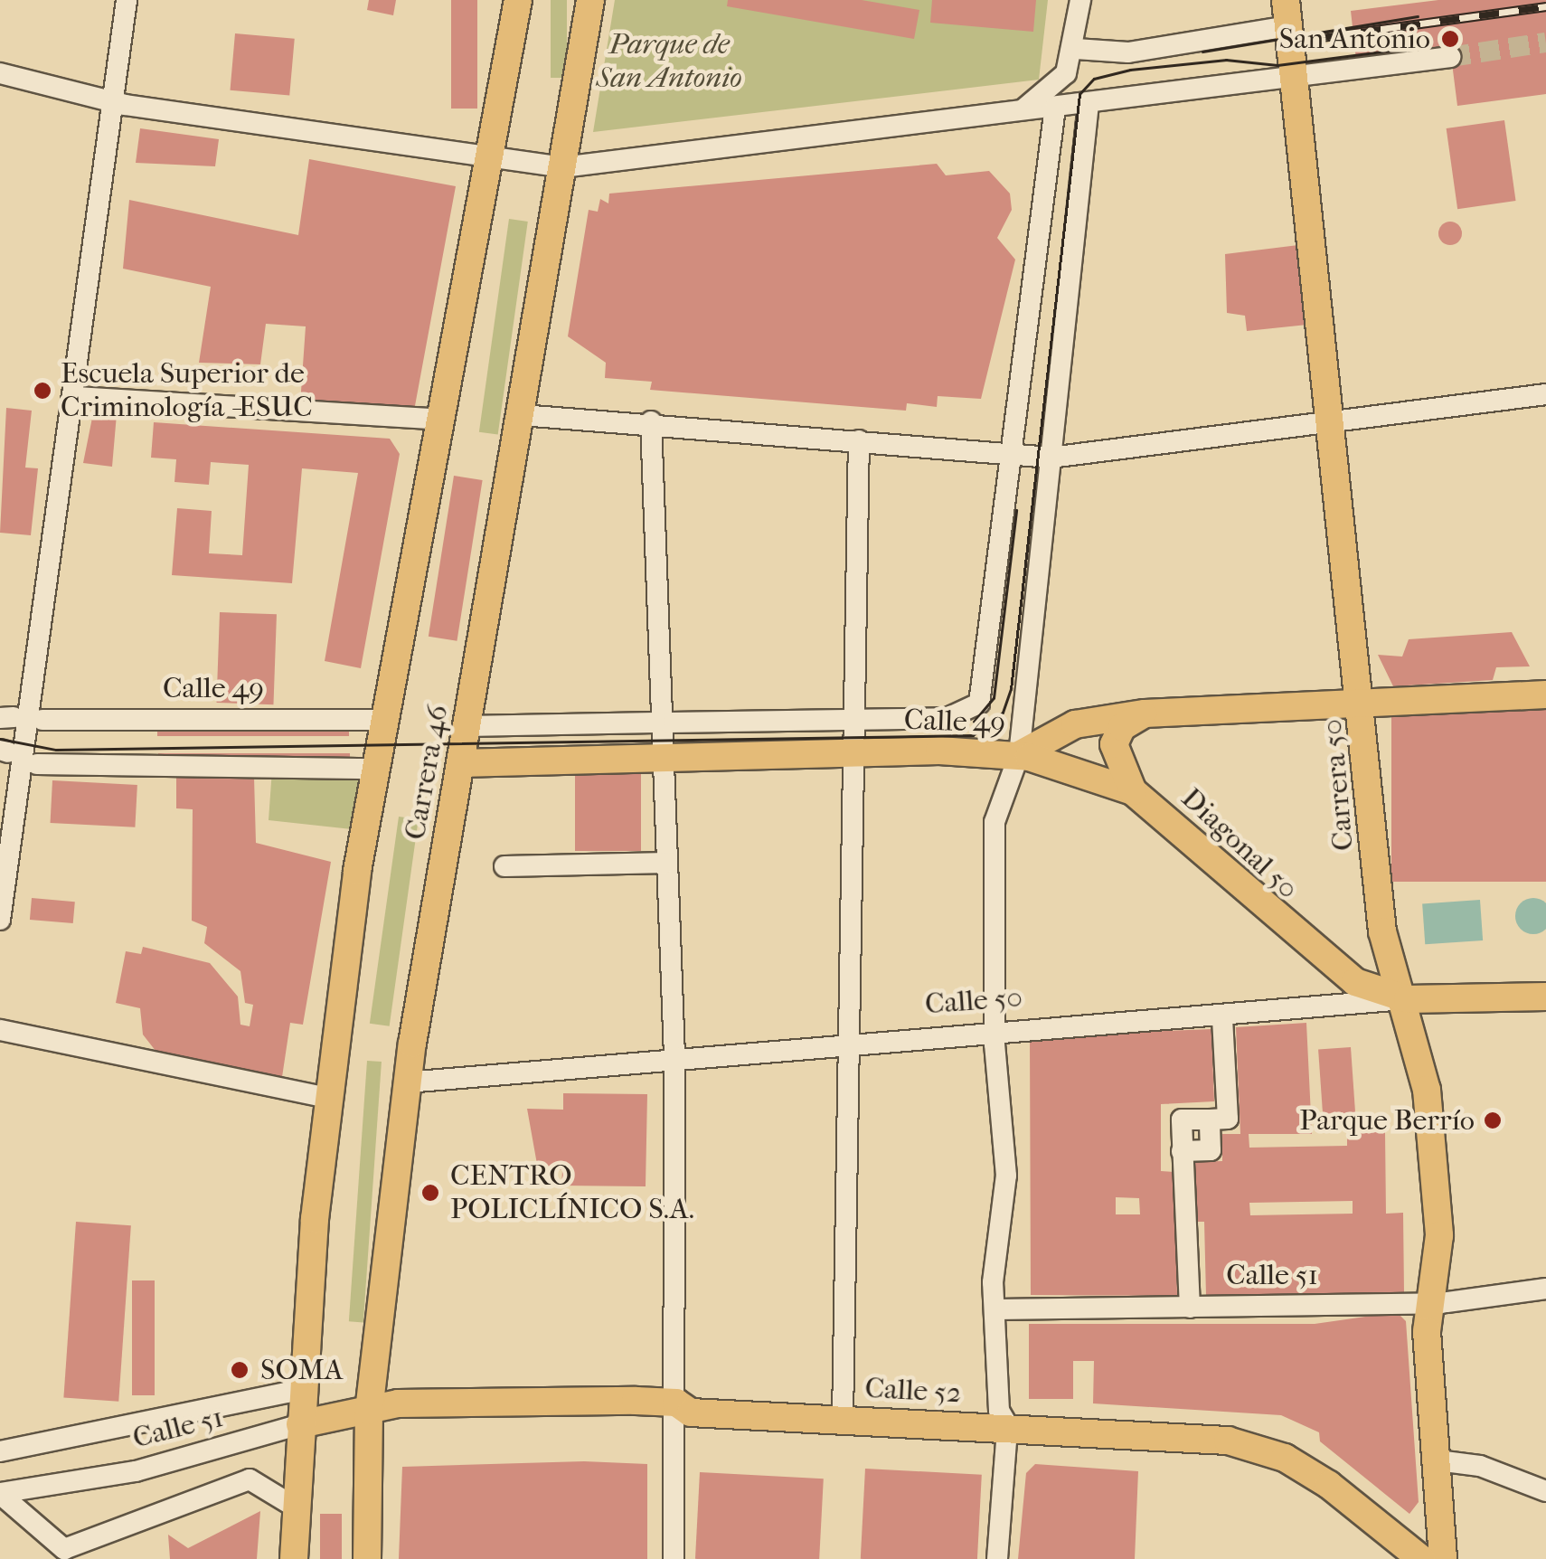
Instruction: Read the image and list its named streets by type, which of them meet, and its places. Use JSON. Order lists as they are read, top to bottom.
{
  "streets": {
    "main road": [
      "Calle 49",
      "Carrera 46",
      "Carrera 50",
      "Diagonal 50",
      "Calle 50",
      "Calle 51",
      "Calle 52"
    ]
  },
  "crossings": [
    ["Calle 49", "Carrera 46"],
    ["Calle 49", "Carrera 50"],
    ["Calle 49", "Diagonal 50"],
    ["Carrera 46", "Calle 50"],
    ["Carrera 46", "Calle 51"],
    ["Carrera 46", "Calle 52"],
    ["Carrera 50", "Diagonal 50"],
    ["Carrera 50", "Calle 50"],
    ["Carrera 50", "Calle 51"],
    ["Diagonal 50", "Calle 50"],
    ["Calle 51", "Calle 52"]
  ],
  "parks": ["Parque de San Antonio"],
  "places": [
    "San Antonio",
    "Escuela Superior de Criminología -ESUC",
    "Parque Berrío",
    "CENTRO POLICLÍNICO S.A.",
    "SOMA"
  ]
}
